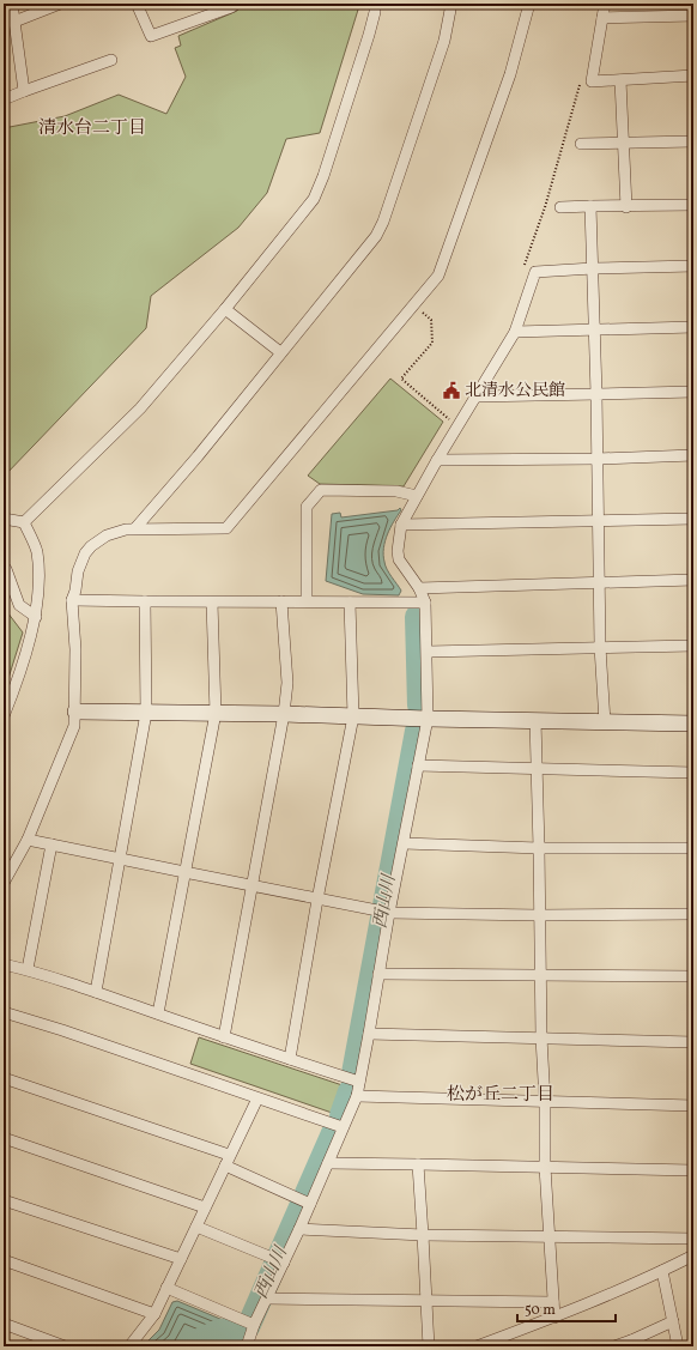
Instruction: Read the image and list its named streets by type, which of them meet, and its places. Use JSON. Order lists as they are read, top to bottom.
{
  "districts": ["清水台二丁目", "松が丘二丁目"],
  "water": ["西山川"],
  "places": {
    "public building": ["北清水公民館"]
  },
  "scale_bar": "50 m"
}
